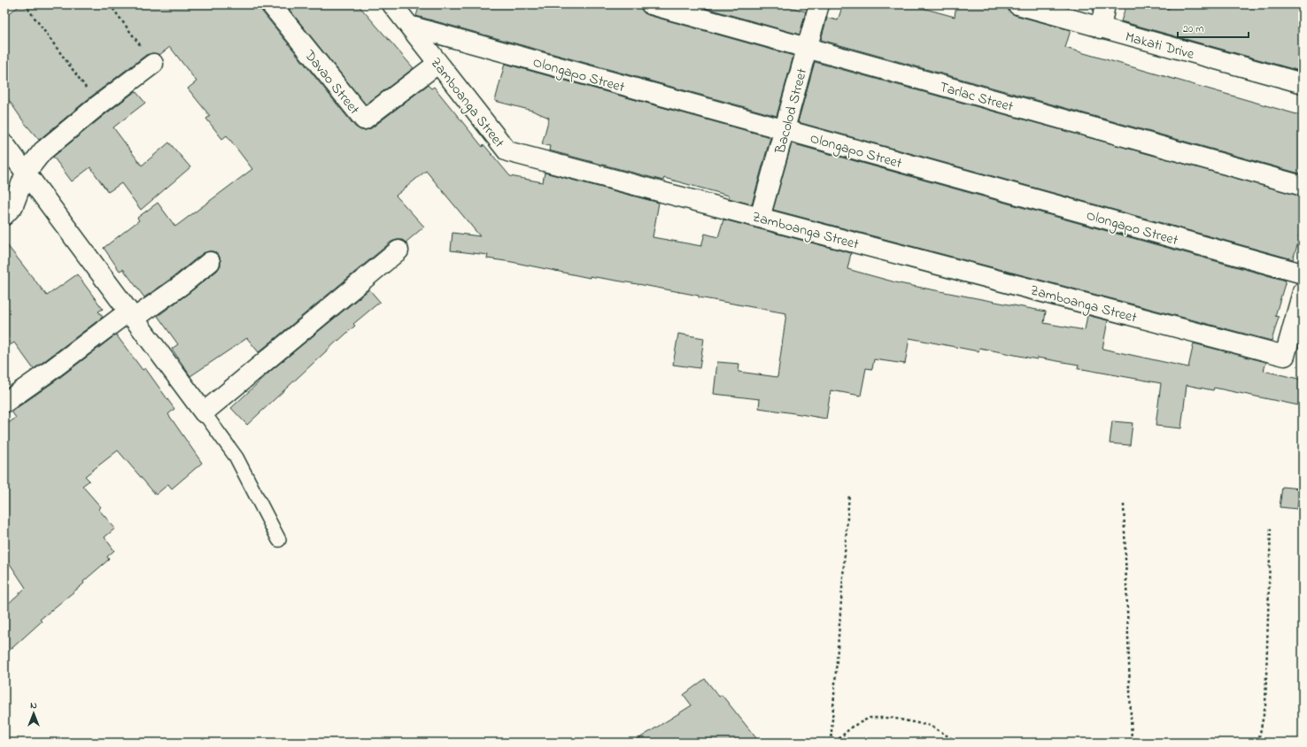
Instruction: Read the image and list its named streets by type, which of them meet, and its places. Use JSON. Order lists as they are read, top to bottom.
{
  "streets": {
    "street": [
      "Makati Drive",
      "Olongapo Street",
      "Davao Street",
      "Tarlac Street",
      "Zamboanga Street",
      "Bacolod Street"
    ]
  },
  "crossings": [
    ["Olongapo Street", "Zamboanga Street"],
    ["Olongapo Street", "Bacolod Street"],
    ["Davao Street", "Zamboanga Street"],
    ["Tarlac Street", "Bacolod Street"],
    ["Zamboanga Street", "Bacolod Street"]
  ],
  "scale_bar": "20 m",
  "north": "top"
}
